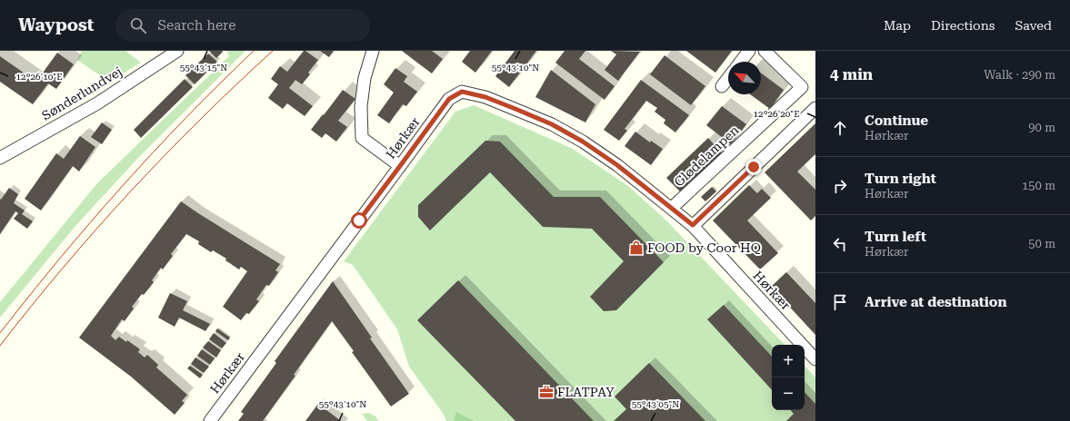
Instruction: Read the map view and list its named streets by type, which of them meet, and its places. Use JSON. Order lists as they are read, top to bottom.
{
  "streets": {
    "street": ["Sønderlundvej", "Hørkær", "Glødelampen"]
  },
  "crossings": [
    ["Hørkær", "Glødelampen"]
  ],
  "places": {
    "shop": ["FOOD by Coor HQ"],
    "office": ["FLATPAY"]
  },
  "north": "top left",
  "page": {
    "header": "Waypost",
    "search": "Search here",
    "nav": ["Map", "Directions", "Saved"],
    "heading": ["4 min", "Walk · 290 m"],
    "list": [
      ["Continue", "Hørkær", "90 m"],
      ["Turn right", "Hørkær", "150 m"],
      ["Turn left", "Hørkær", "50 m"],
      "Arrive at destination"
    ],
    "map_buttons": ["+", "−"]
  },
  "coordinates": [
    "55°43'15\"N",
    "55°43'10\"N",
    "12°26'10\"E",
    "12°26'20\"E",
    "55°43'05\"N"
  ]
}
